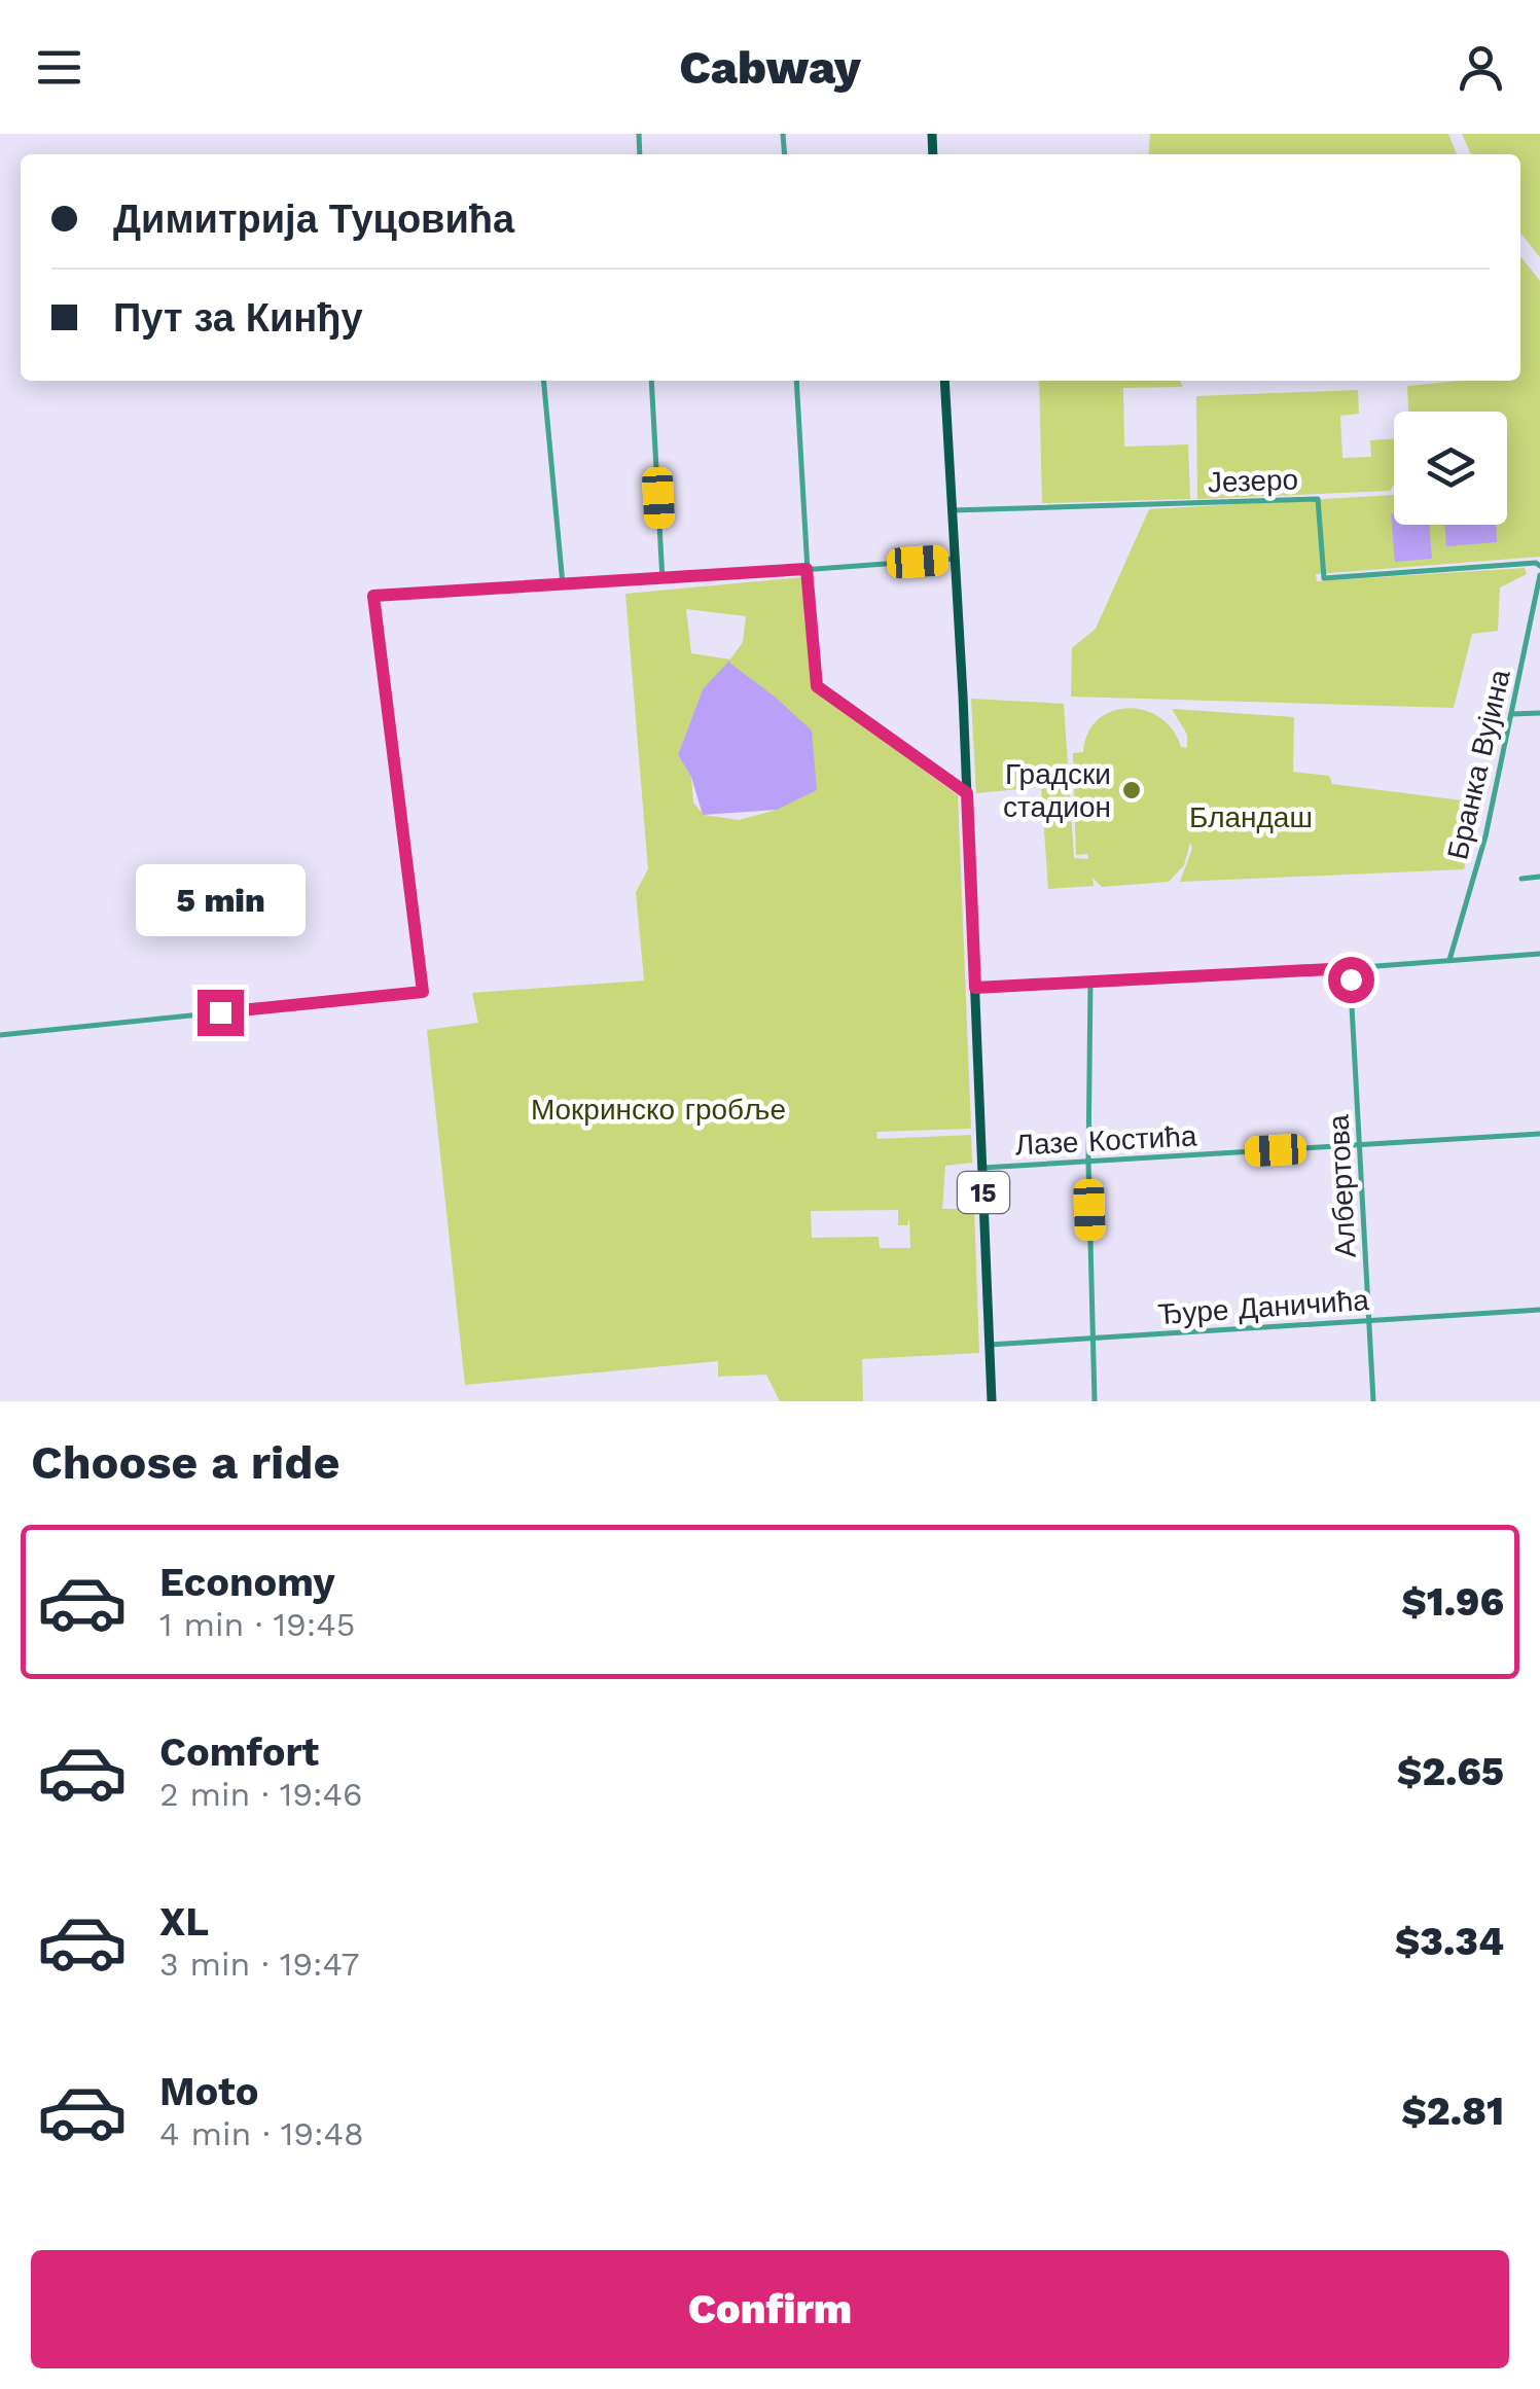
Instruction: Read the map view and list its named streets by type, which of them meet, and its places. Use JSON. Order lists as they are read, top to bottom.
{
  "streets": {
    "main road": ["15"],
    "street": [
      "Језеро",
      "Бранка Вујина",
      "Лазе Костића",
      "Албертова",
      "Ђуре Даничића"
    ]
  },
  "crossings": [
    ["Језеро", "15"],
    ["Лазе Костића", "Албертова"],
    ["Лазе Костића", "15"],
    ["Албертова", "Ђуре Даничића"],
    ["15", "Ђуре Даничића"]
  ],
  "parks": ["Бландаш", "Мокринско гробље"],
  "places": ["Градски стадион"],
  "page": {
    "header": "Cabway",
    "banner": ["Димитрија Туцовића", "Пут за Кинђу"],
    "bubble": "5 min",
    "heading": "Choose a ride",
    "list": [
      {
        "name": "Economy",
        "note": "1 min · 19:45",
        "value": "$1.96"
      },
      {
        "name": "Comfort",
        "note": "2 min · 19:46",
        "value": "$2.65"
      },
      {
        "name": "XL",
        "note": "3 min · 19:47",
        "value": "$3.34"
      },
      {
        "name": "Moto",
        "note": "4 min · 19:48",
        "value": "$2.81"
      }
    ],
    "buttons": "Confirm"
  }
}
